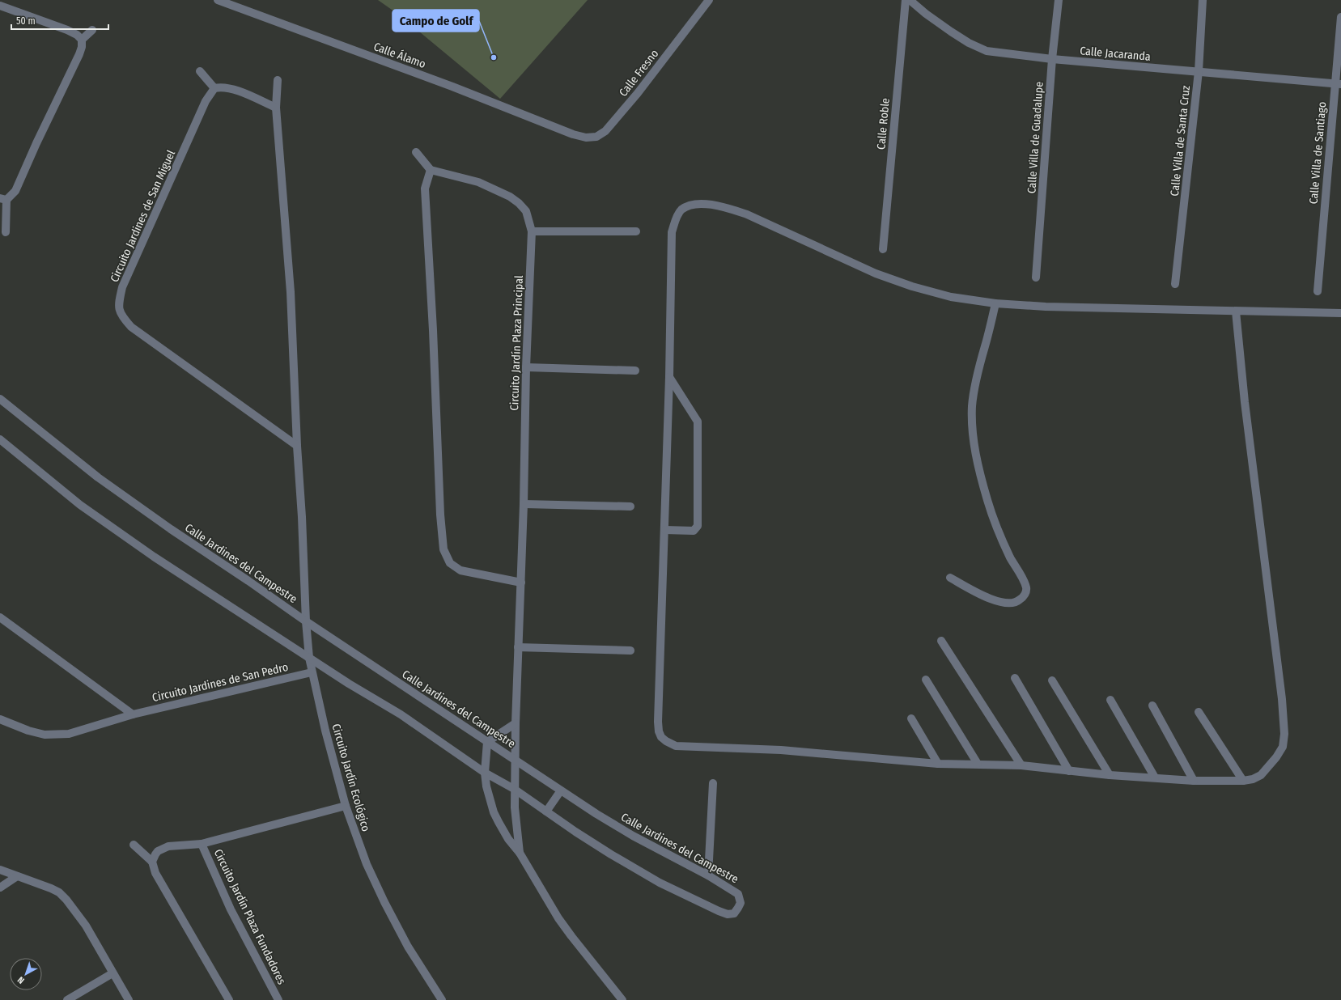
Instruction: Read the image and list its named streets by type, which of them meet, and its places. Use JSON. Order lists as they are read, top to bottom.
{
  "streets": {
    "street": [
      "Calle Jacaranda",
      "Calle Álamo",
      "Calle Fresno",
      "Calle Roble",
      "Calle Villa de Guadalupe",
      "Calle Villa de Santa Cruz",
      "Calle Villa de Santiago",
      "Circuito Jardines de San Miguel",
      "Circuito Jardín Plaza Principal",
      "Calle Jardines del Campestre",
      "Circuito Jardines de San Pedro",
      "Circuito Jardín Ecológico",
      "Circuito Jardín Plaza Fundadores"
    ]
  },
  "crossings": [
    ["Calle Jacaranda", "Calle Villa de Guadalupe"],
    ["Calle Jacaranda", "Calle Villa de Santa Cruz"],
    ["Calle Jacaranda", "Calle Villa de Santiago"],
    ["Calle Álamo", "Calle Fresno"],
    ["Circuito Jardín Plaza Principal", "Calle Jardines del Campestre"],
    ["Calle Jardines del Campestre", "Circuito Jardín Ecológico"],
    ["Circuito Jardines de San Pedro", "Circuito Jardín Ecológico"],
    ["Circuito Jardín Ecológico", "Circuito Jardín Plaza Fundadores"]
  ],
  "places": ["Campo de Golf"],
  "scale_bar": "50 m",
  "north": "bottom left"
}
